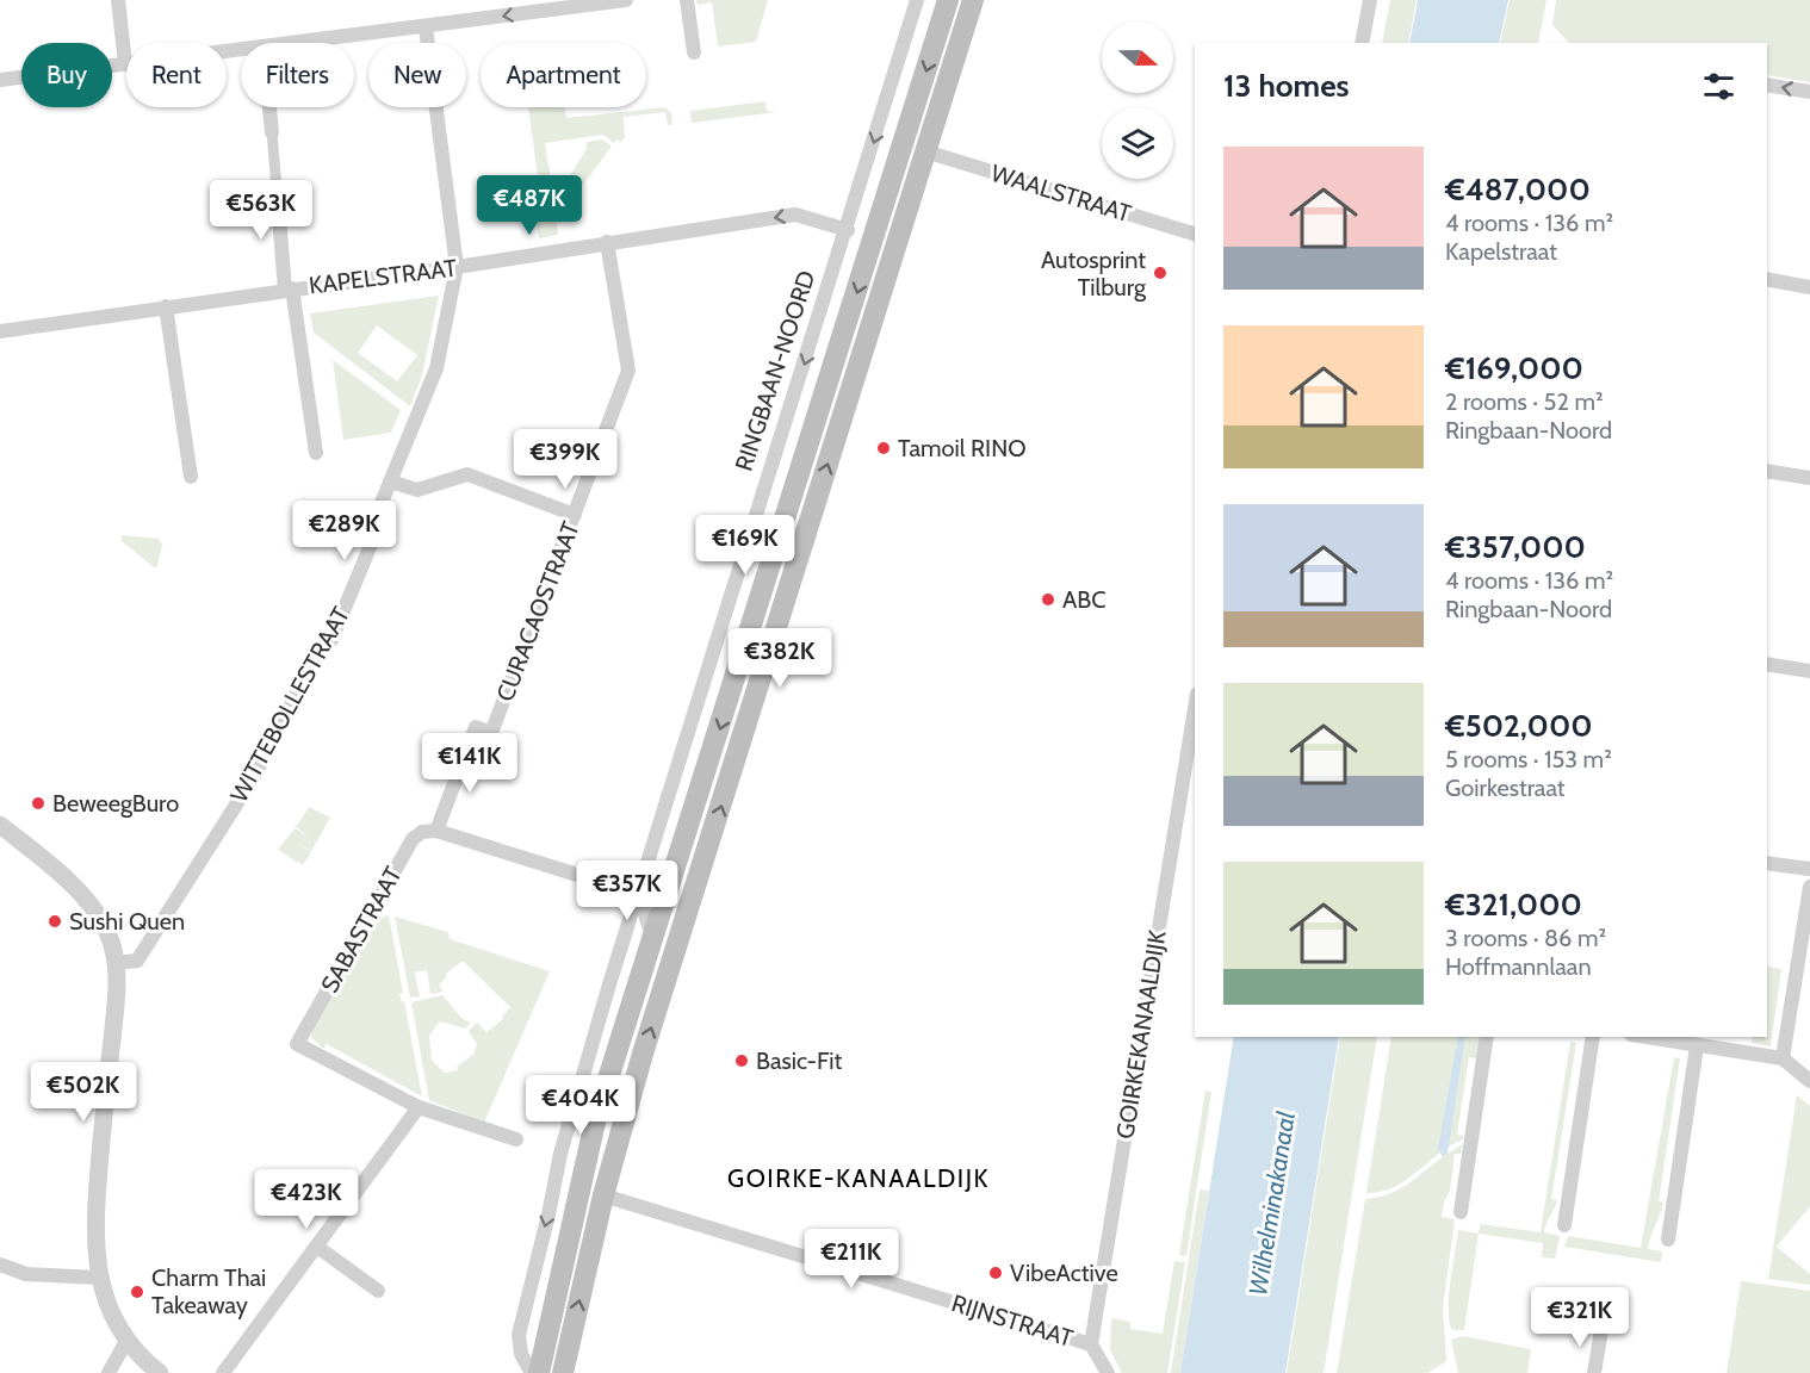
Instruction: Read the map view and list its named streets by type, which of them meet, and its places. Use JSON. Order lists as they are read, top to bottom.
{
  "streets": {
    "street": [
      "WAALSTRAAT",
      "KAPELSTRAAT",
      "RINGBAAN-NOORD",
      "CURACAOSTRAAT",
      "WITTEBOLLESTRAAT",
      "SABASTRAAT",
      "GOIRKEKANAALDIJK",
      "RIJNSTRAAT"
    ]
  },
  "crossings": [
    ["KAPELSTRAAT", "RINGBAAN-NOORD"],
    ["KAPELSTRAAT", "CURACAOSTRAAT"],
    ["KAPELSTRAAT", "WITTEBOLLESTRAAT"],
    ["CURACAOSTRAAT", "SABASTRAAT"],
    ["GOIRKEKANAALDIJK", "RIJNSTRAAT"]
  ],
  "one_way": ["RINGBAAN-NOORD"],
  "districts": ["GOIRKE-KANAALDIJK"],
  "water": ["Wilhelminakanaal"],
  "places": [
    "Autosprint Tilburg",
    "Tamoil RINO",
    "ABC",
    "BeweegBuro",
    "Sushi Quen",
    "Basic-Fit",
    "VibeActive",
    "Charm Thai Takeaway"
  ],
  "north": "right",
  "page": {
    "chip": [
      "Buy",
      "Rent",
      "Filters",
      "New",
      "Apartment"
    ],
    "heading": "13 homes",
    "list": [
      {
        "name": "€487,000",
        "note": "4 rooms · 136 m² · Kapelstraat"
      },
      {
        "name": "€169,000",
        "note": "2 rooms · 52 m² · Ringbaan-Noord"
      },
      {
        "name": "€357,000",
        "note": "4 rooms · 136 m² · Ringbaan-Noord"
      },
      {
        "name": "€502,000",
        "note": "5 rooms · 153 m² · Goirkestraat"
      },
      {
        "name": "€321,000",
        "note": "3 rooms · 86 m² · Hoffmannlaan"
      }
    ],
    "price": [
      "€487K",
      "€563K",
      "€399K",
      "€289K",
      "€169K",
      "€382K",
      "€141K",
      "€357K",
      "€502K",
      "€404K",
      "€423K",
      "€211K",
      "€321K"
    ]
  }
}
